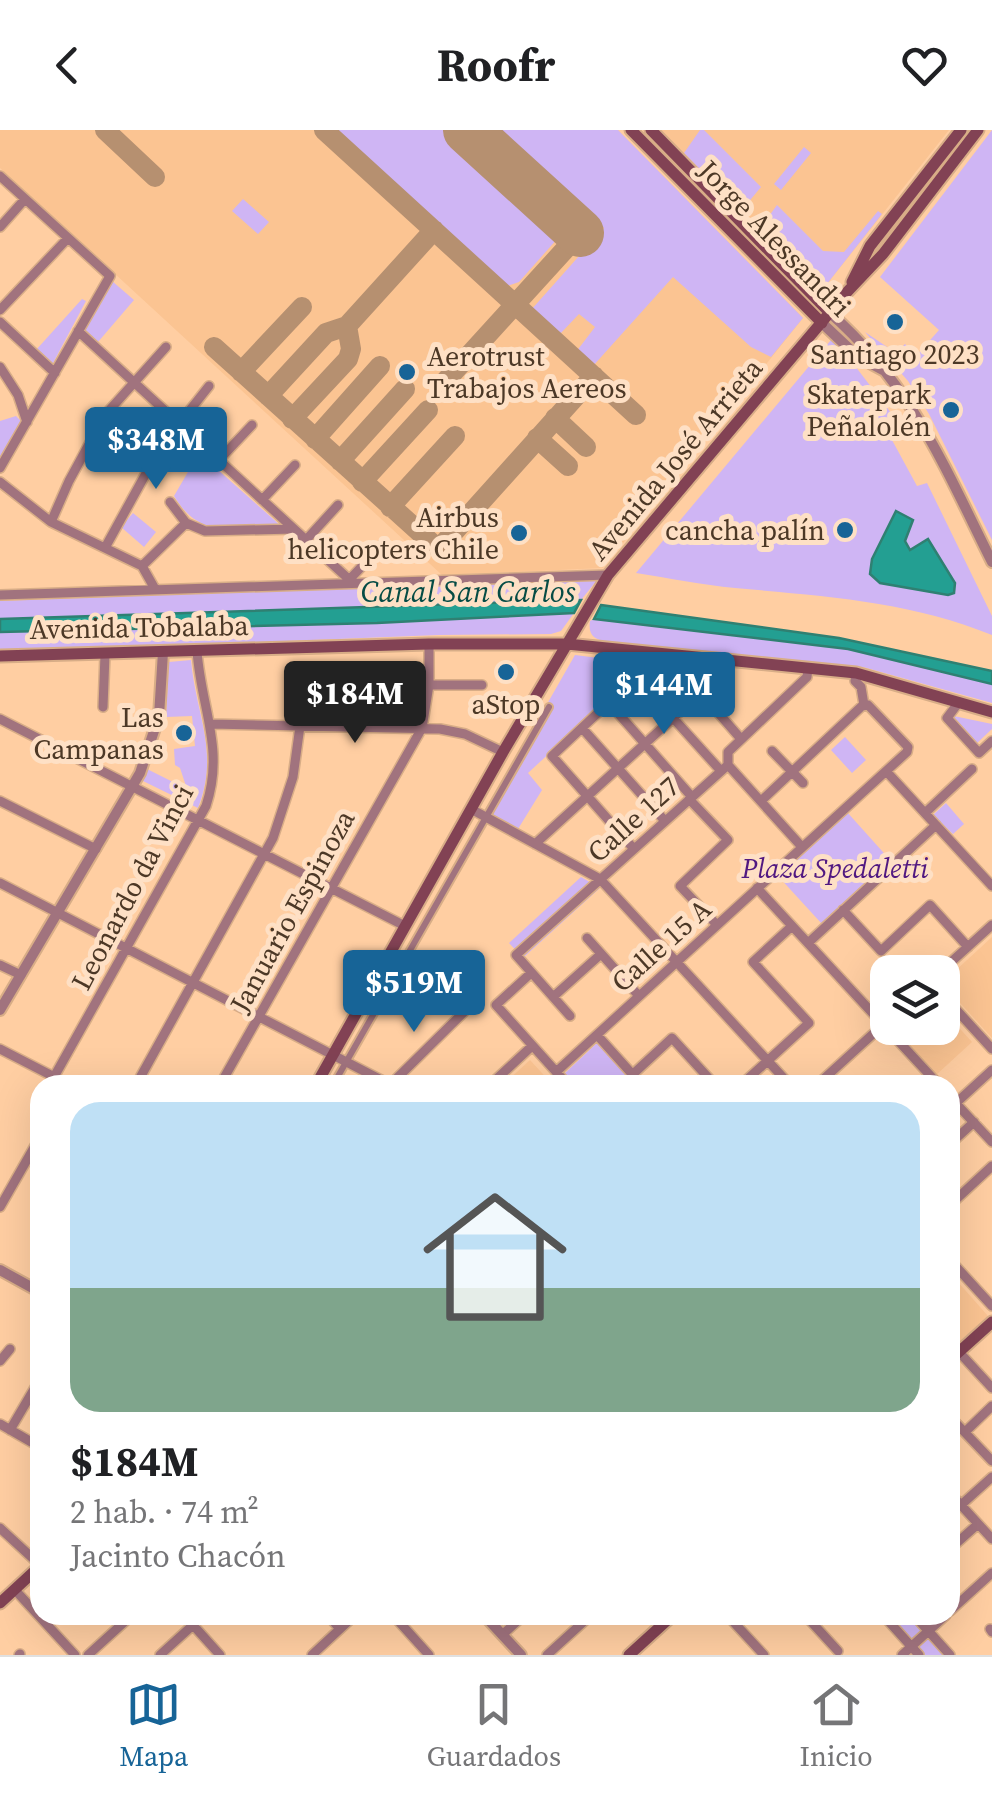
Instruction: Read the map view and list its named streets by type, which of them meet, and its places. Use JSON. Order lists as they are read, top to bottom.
{
  "streets": {
    "main road": ["Jorge Alessandri", "Avenida José Arrieta", "Avenida Tobalaba"],
    "street": [
      "Calle 127",
      "Leonardo da Vinci",
      "Januario Espinoza",
      "Calle 15 A"
    ]
  },
  "crossings": [
    ["Jorge Alessandri", "Avenida José Arrieta"],
    ["Avenida José Arrieta", "Avenida Tobalaba"],
    ["Avenida Tobalaba", "Calle 127"],
    ["Avenida Tobalaba", "Leonardo da Vinci"],
    ["Avenida Tobalaba", "Januario Espinoza"]
  ],
  "water": ["Canal San Carlos"],
  "parks": ["Plaza Spedaletti"],
  "places": [
    "Santiago 2023",
    "Aerotrust Trabajos Aereos",
    "Skatepark Peñalolén",
    "cancha palín",
    "Airbus helicopters Chile",
    "aStop",
    "Las Campanas"
  ],
  "page": {
    "header": "Roofr",
    "price": [
      "$348M",
      "$144M",
      "$184M",
      "$519M"
    ],
    "list": [
      {
        "name": "$184M",
        "note": "2 hab. · 74 m² · Jacinto Chacón"
      }
    ],
    "tabs": ["Mapa", "Guardados", "Inicio"]
  }
}
